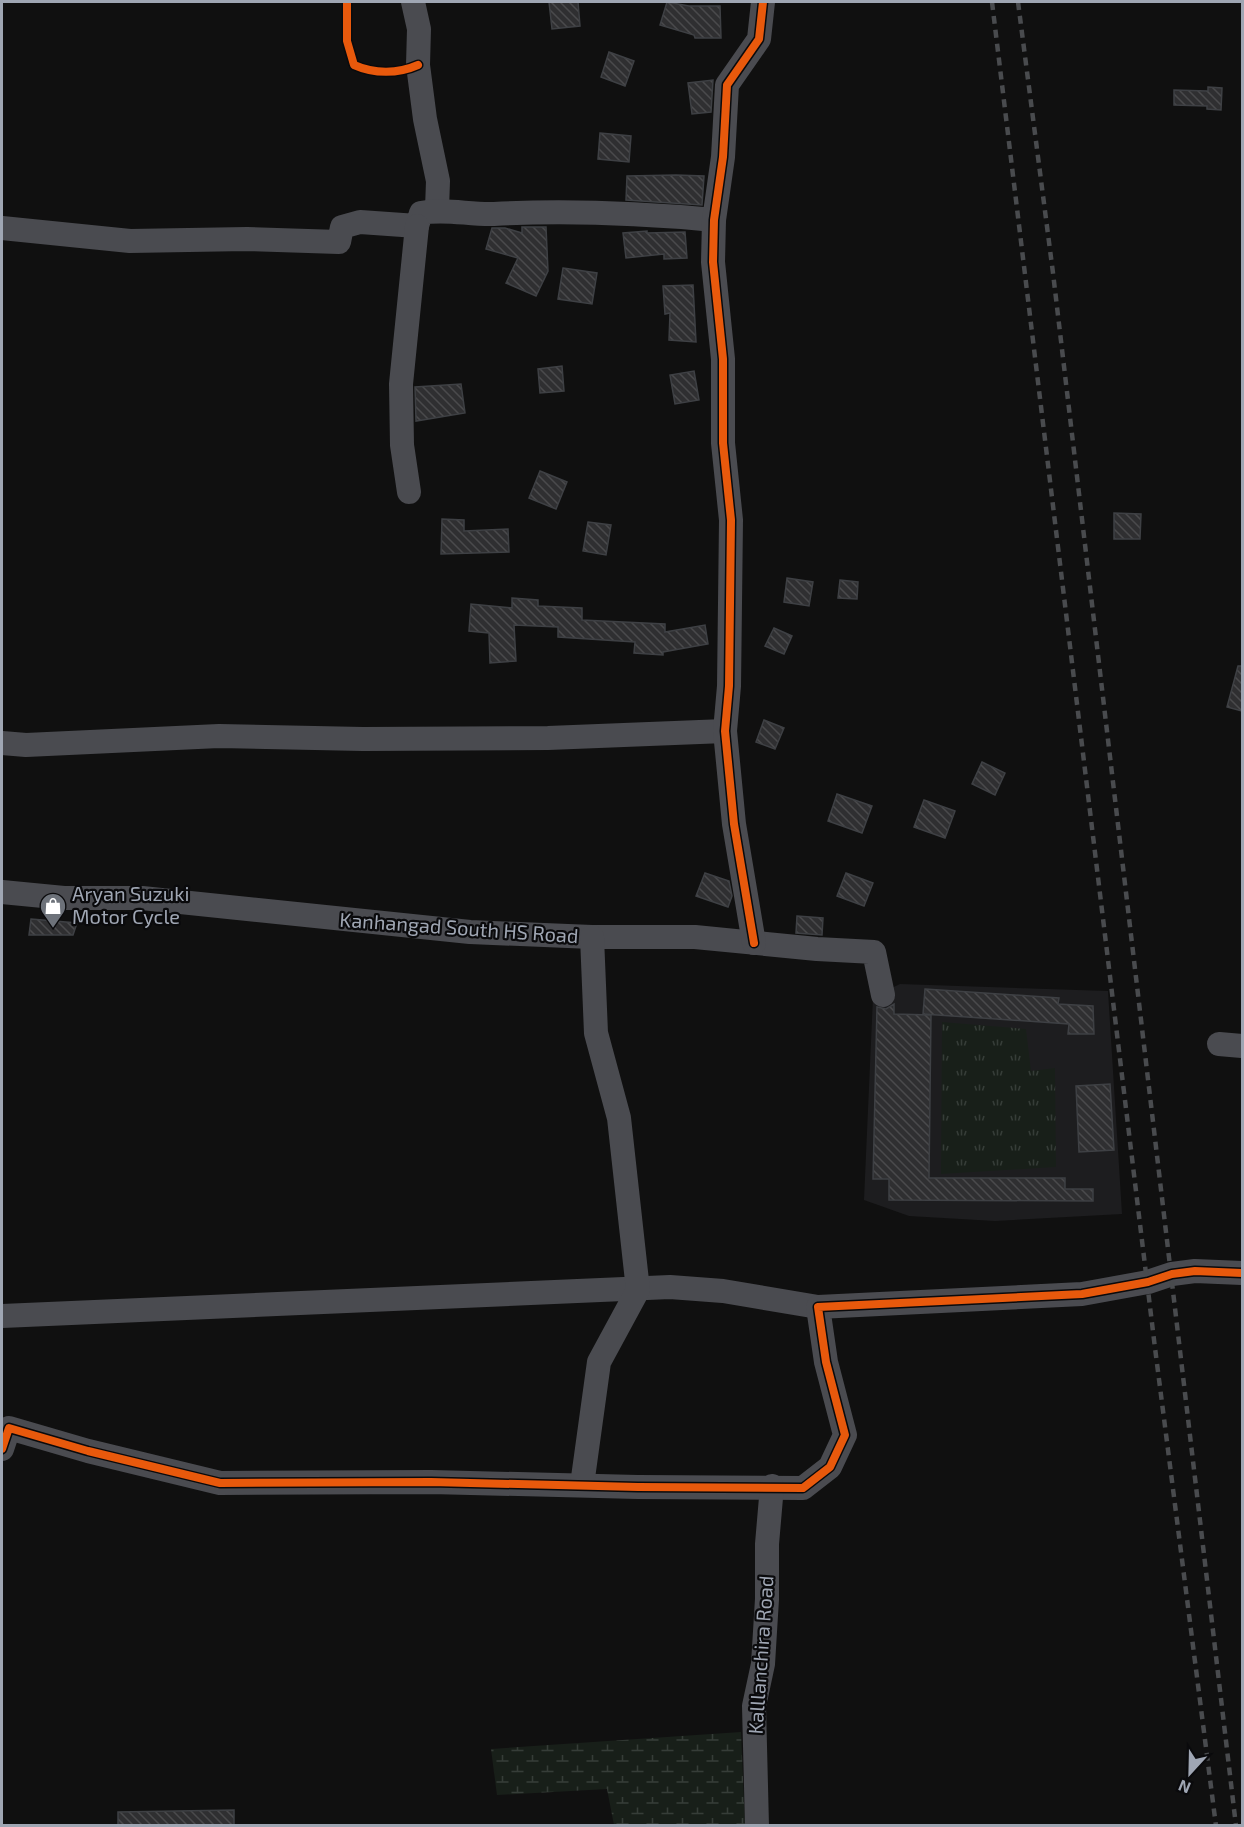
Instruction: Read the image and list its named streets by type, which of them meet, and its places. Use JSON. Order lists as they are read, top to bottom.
{
  "streets": {
    "street": ["Kanhangad South HS Road", "Kalllanchira Road"]
  },
  "places": {
    "shop": ["Aryan Suzuki Motor Cycle"]
  },
  "north": "bottom"
}
